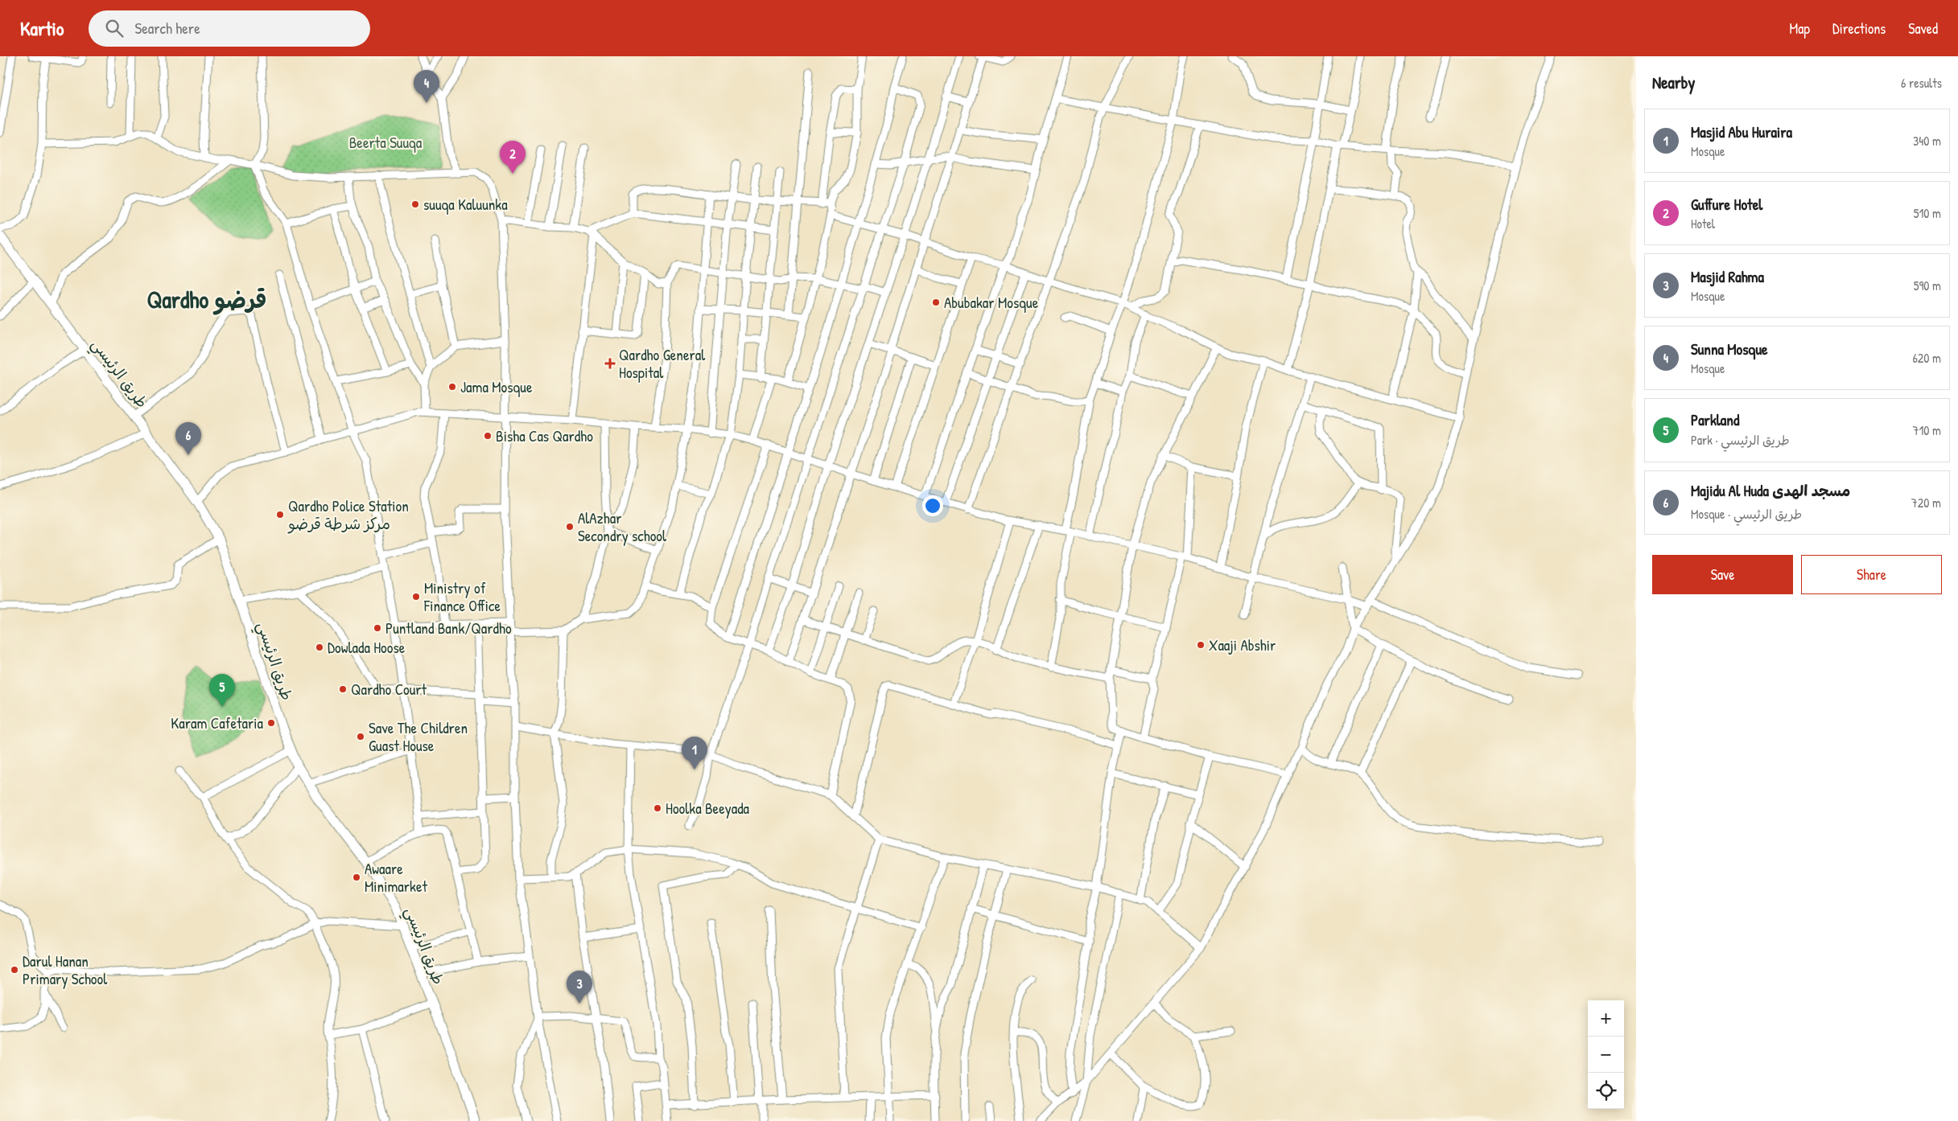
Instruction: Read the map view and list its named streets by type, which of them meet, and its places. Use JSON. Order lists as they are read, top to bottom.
{
  "streets": {
    "main road": ["طريق الرئيسي"]
  },
  "districts": ["Qardho قرضو"],
  "parks": ["Beerta Suuqa"],
  "places": {
    "other": [
      "suuqa Kaluunka",
      "Abubakar Mosque",
      "Jama Mosque",
      "Bisha Cas Qardho",
      "Qardho Police Station مركز شرطة قرضو",
      "AlAzhar Secondry school",
      "Ministry of Finance Office",
      "Puntland Bank/Qardho",
      "Xaaji Abshir",
      "Dowlada Hoose",
      "Qardho Court",
      "Karam Cafetaria",
      "Save The Children Guast House",
      "Hoolka Beeyada",
      "Awaare Minimarket",
      "Darul Hanan Primary School"
    ],
    "health": ["Qardho General Hospital"]
  },
  "page": {
    "header": "Kartio",
    "search": "Search here",
    "nav": ["Map", "Directions", "Saved"],
    "heading": ["Nearby", "6 results"],
    "pins": [
      "4",
      "2",
      "6",
      "5",
      "1",
      "3"
    ],
    "list": [
      {
        "mark": "1",
        "name": "Masjid Abu Huraira",
        "note": "Mosque",
        "value": "340 m"
      },
      {
        "mark": "2",
        "name": "Guffure Hotel",
        "note": "Hotel",
        "value": "510 m"
      },
      {
        "mark": "3",
        "name": "Masjid Rahma",
        "note": "Mosque",
        "value": "590 m"
      },
      {
        "mark": "4",
        "name": "Sunna Mosque",
        "note": "Mosque",
        "value": "620 m"
      },
      {
        "mark": "5",
        "name": "Parkland",
        "note": "Park · طريق الرئيسي",
        "value": "710 m"
      },
      {
        "mark": "6",
        "name": "Majidu Al Huda مسجد الهدى",
        "note": "Mosque · طريق الرئيسي",
        "value": "720 m"
      }
    ],
    "buttons": ["Save", "Share"],
    "map_buttons": ["+", "−"]
  }
}
